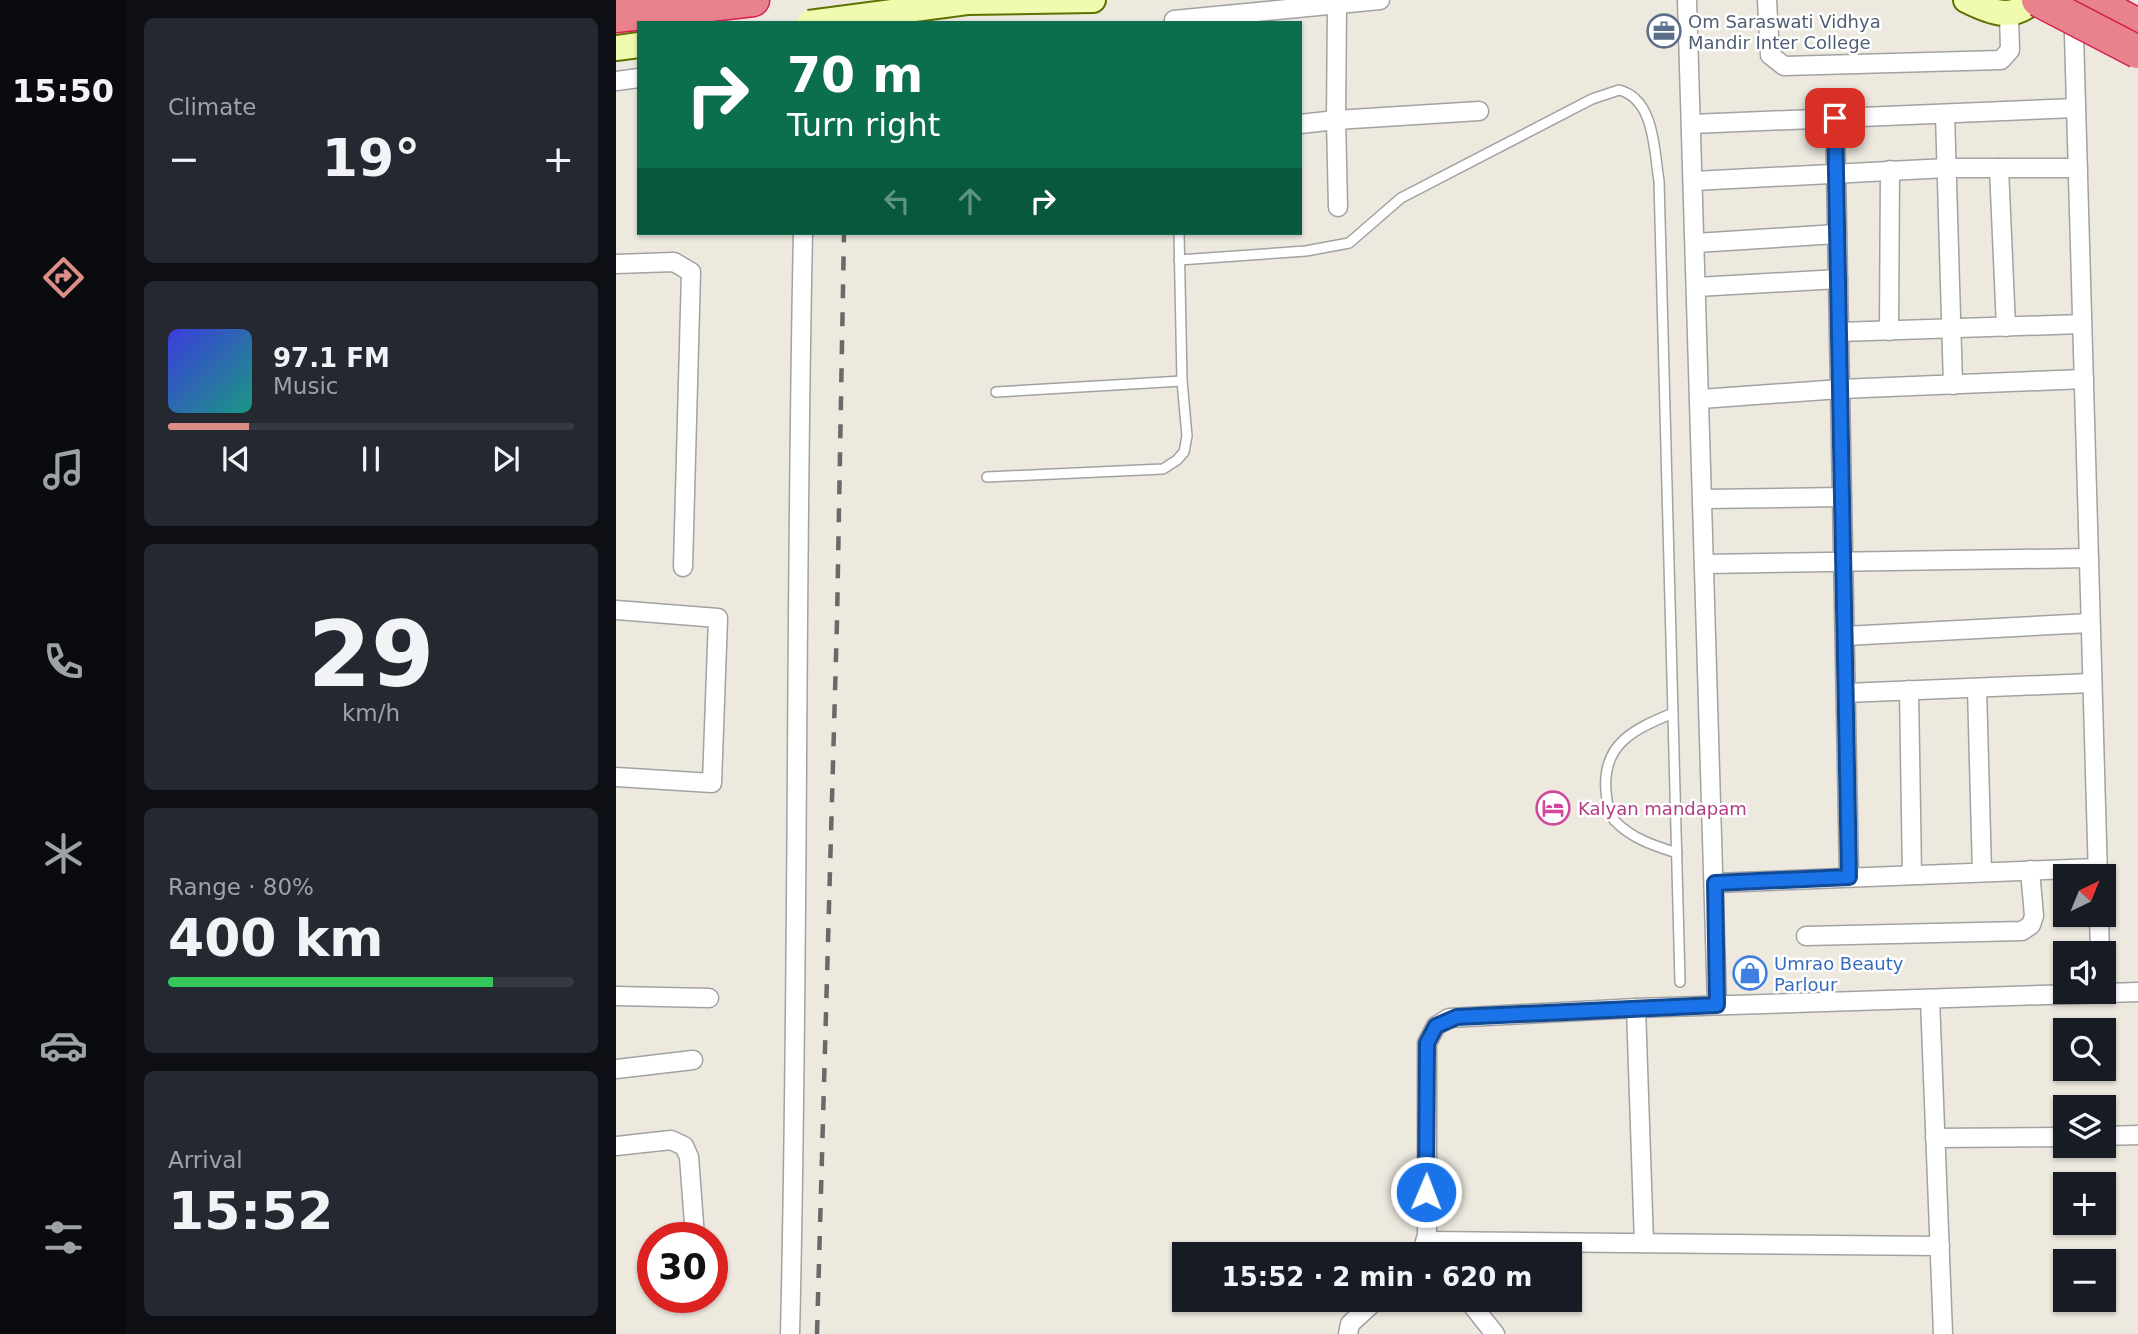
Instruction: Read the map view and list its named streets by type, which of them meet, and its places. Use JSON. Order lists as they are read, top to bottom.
{
  "places": {
    "office": ["Om Saraswati Vidhya Mandir Inter College"],
    "hotel": ["Kalyan mandapam"],
    "shop": ["Umrao Beauty Parlour"]
  },
  "north": "top right",
  "page": {
    "tabs": "15:50",
    "tile": [
      "Climate",
      ["29", "km/h"],
      ["Range · 80%", "400 km"],
      ["Arrival", "15:52"]
    ],
    "turn": ["70 m", "Turn right"],
    "heat": ["−", "19°", "+"],
    "song": ["97.1 FM", "Music"],
    "map_buttons": ["+", "−"],
    "limit": "30",
    "trip": "15:52 · 2 min · 620 m"
  }
}
